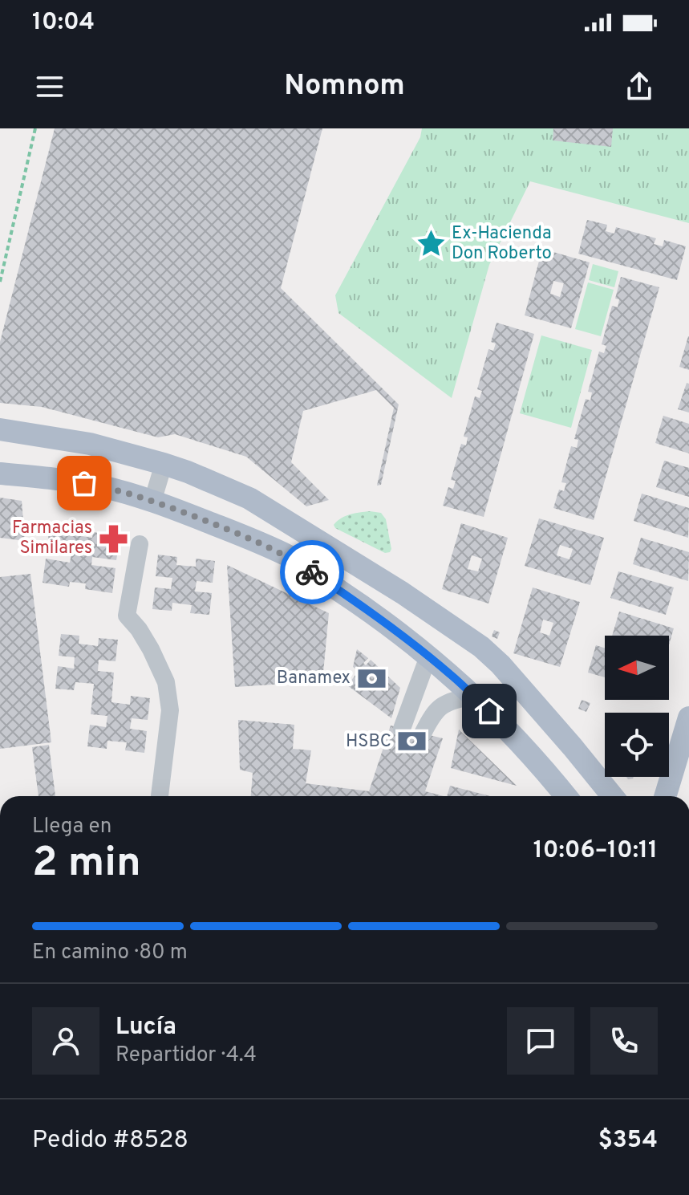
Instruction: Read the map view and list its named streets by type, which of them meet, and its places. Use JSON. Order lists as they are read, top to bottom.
{
  "places": {
    "place": ["Ex-Hacienda Don Roberto"],
    "pharmacy": ["Farmacias Similares"],
    "bank": ["Banamex", "HSBC"]
  },
  "north": "left",
  "page": {
    "status": "10:04",
    "header": "Nomnom",
    "heading": ["2 min", "Llega en", "10:06–10:11"],
    "panel": [
      "Lucía",
      "Repartidor · 4.4",
      "Pedido #8528",
      "$354"
    ],
    "bar": "En camino · 80 m"
  }
}
